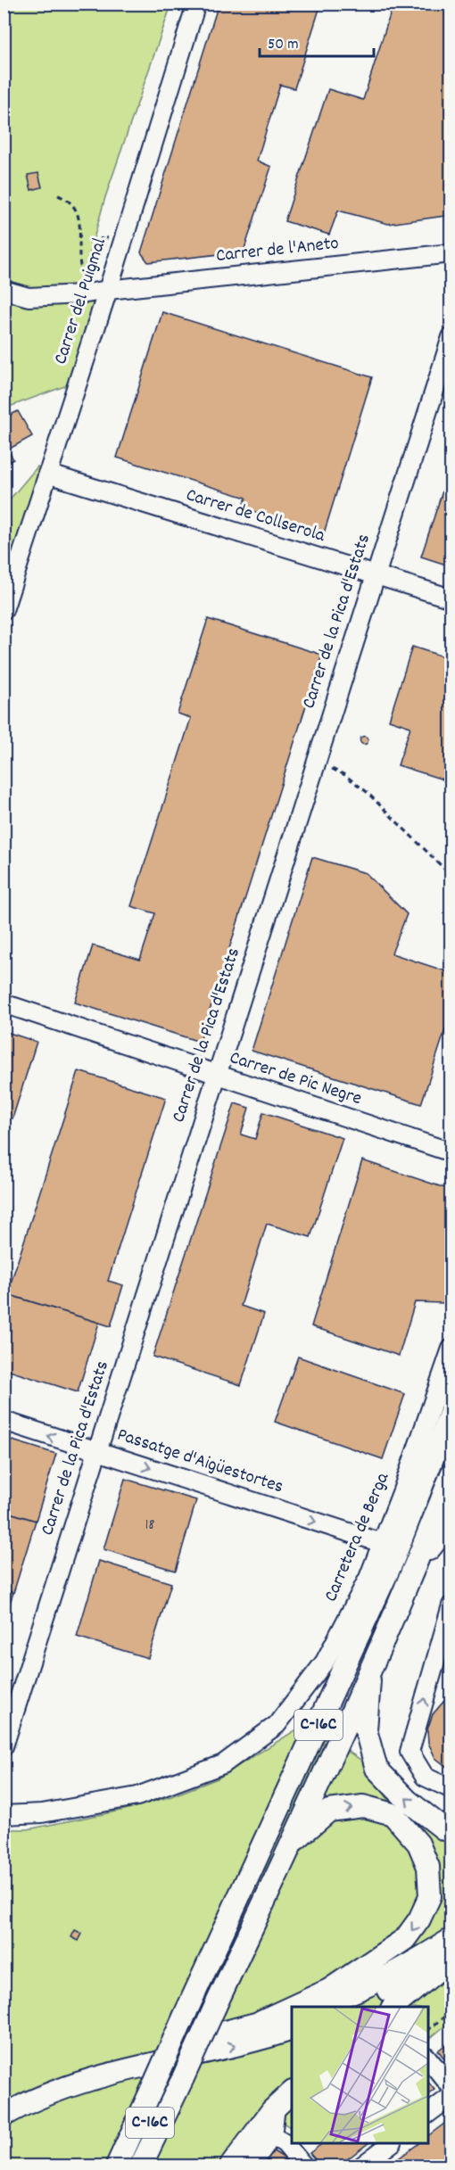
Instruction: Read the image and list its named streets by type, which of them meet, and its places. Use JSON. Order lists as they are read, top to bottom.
{
  "streets": {
    "main road": ["C-16C"],
    "street": [
      "Carrer de l'Aneto",
      "Carrer del Puigmal",
      "Carrer de Collserola",
      "Carrer de la Pica d'Estats",
      "Carrer de Pic Negre",
      "Passatge d'Aigüestortes",
      "Carretera de Berga"
    ]
  },
  "crossings": [
    ["Carrer de l'Aneto", "Carrer del Puigmal"],
    ["Carrer del Puigmal", "Carrer de Collserola"],
    ["Carrer de Collserola", "Carrer de la Pica d'Estats"],
    ["Carrer de la Pica d'Estats", "Carrer de Pic Negre"],
    ["Carrer de la Pica d'Estats", "Passatge d'Aigüestortes"],
    ["Passatge d'Aigüestortes", "Carretera de Berga"]
  ],
  "house_numbers": ["18"],
  "scale_bar": "50 m"
}
